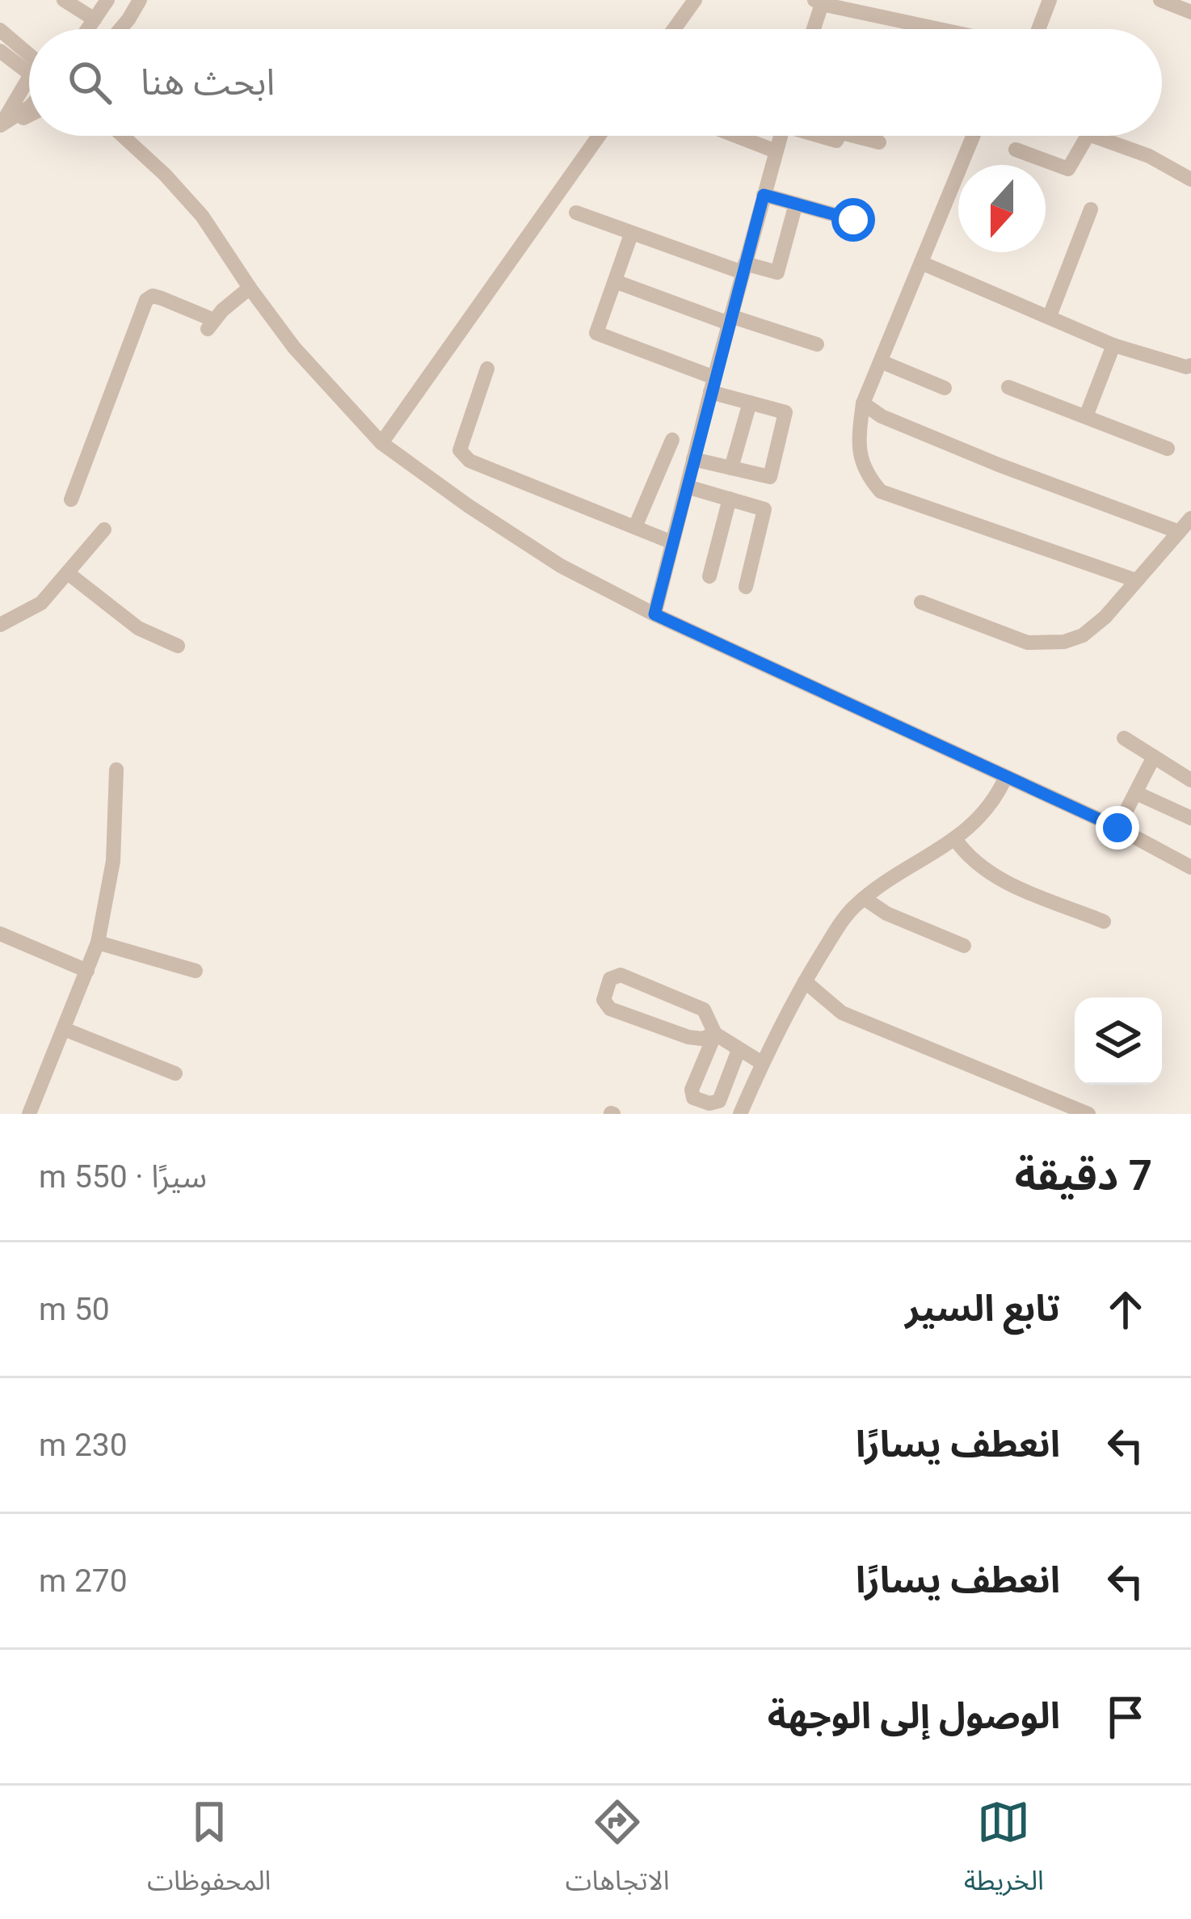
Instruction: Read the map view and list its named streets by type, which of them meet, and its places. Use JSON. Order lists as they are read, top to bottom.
{
  "north": "bottom",
  "page": {
    "search": "ابحث هنا",
    "heading": ["7 دقيقة", "سيرًا · 550 m"],
    "list": [
      ["تابع السير", "50 m"],
      ["انعطف يسارًا", "230 m"],
      ["انعطف يسارًا", "270 m"],
      "الوصول إلى الوجهة"
    ],
    "nav": ["الخريطة", "الاتجاهات", "المحفوظات"]
  }
}
